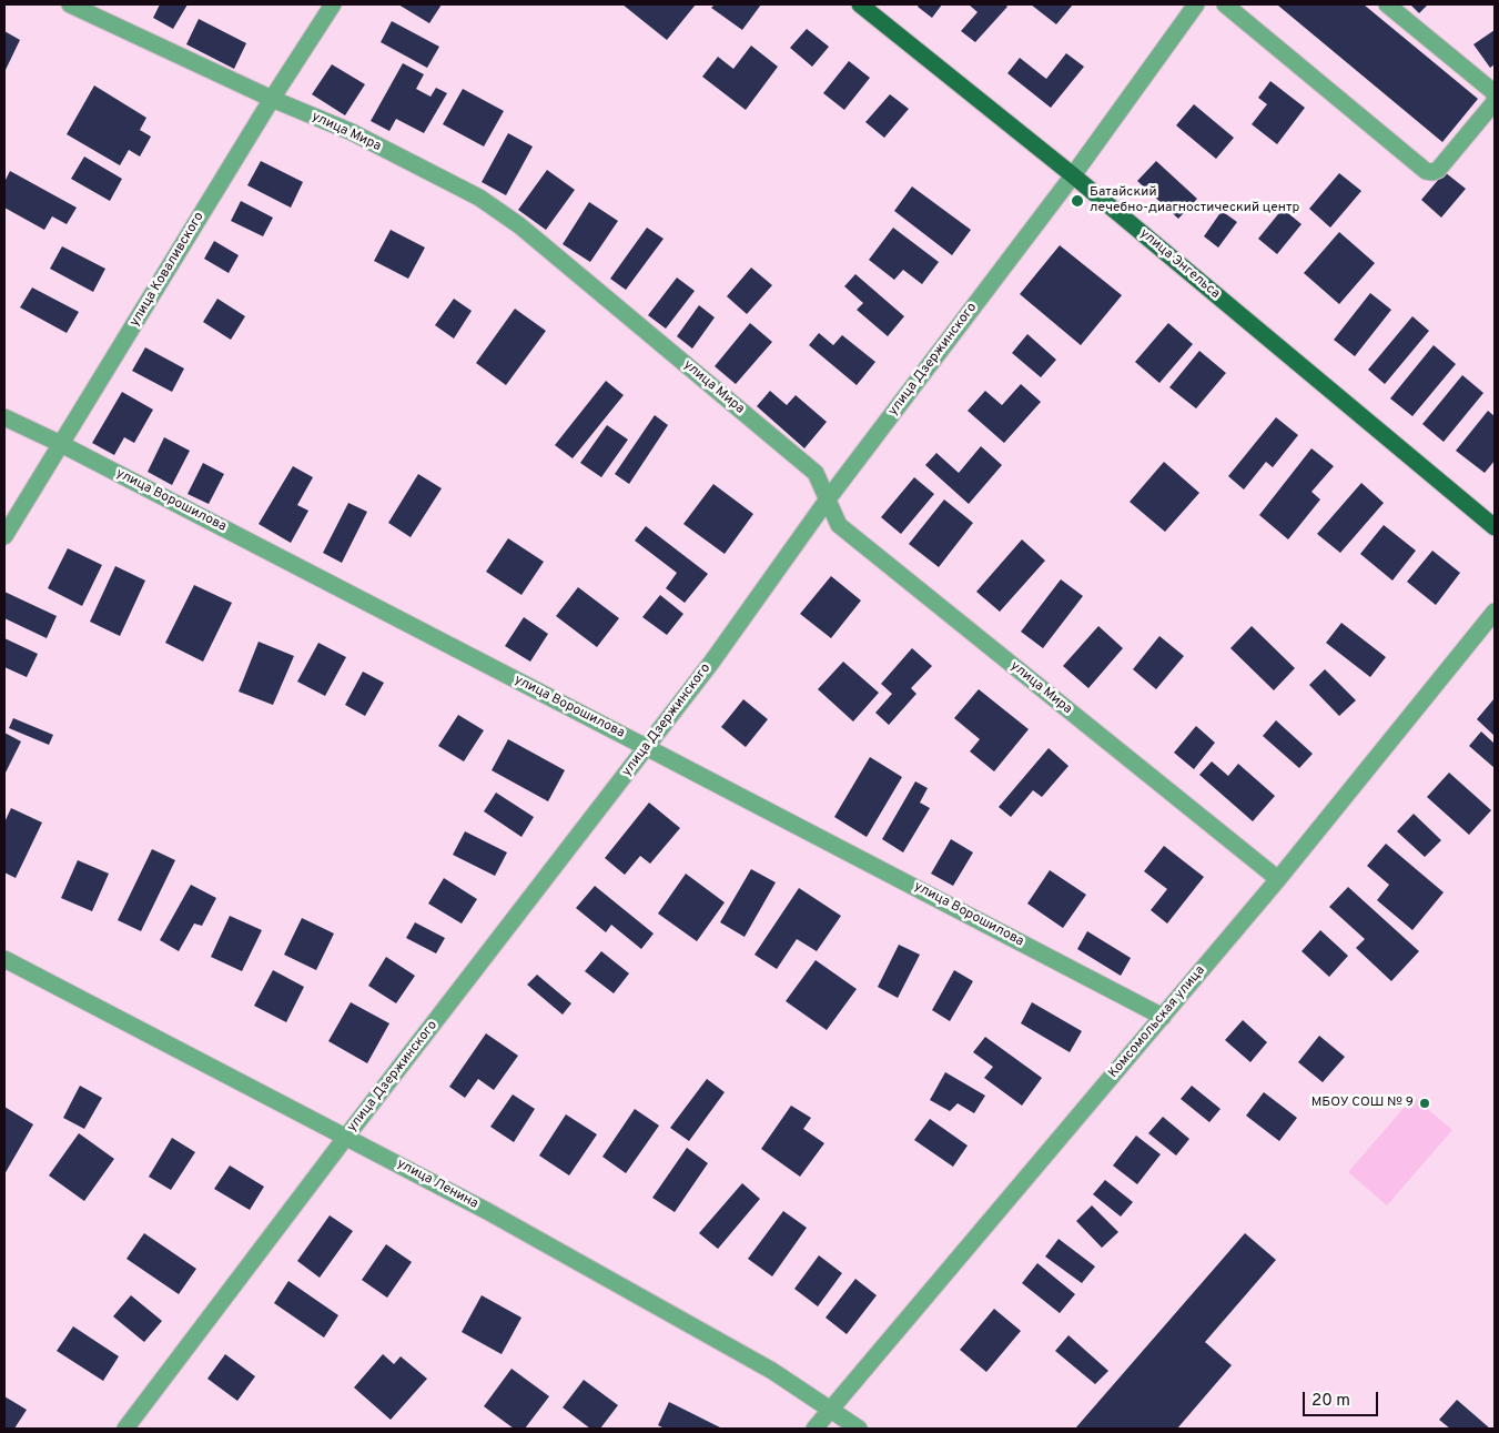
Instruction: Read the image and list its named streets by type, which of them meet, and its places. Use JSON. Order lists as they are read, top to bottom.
{
  "streets": {
    "main road": ["улица Энгельса"],
    "street": [
      "улица Мира",
      "улица Коваливского",
      "улица Дзержинского",
      "улица Ворошилова",
      "Комсомольская улица",
      "улица Ленина"
    ]
  },
  "crossings": [
    ["улица Мира", "улица Коваливского"],
    ["улица Мира", "улица Дзержинского"],
    ["улица Мира", "Комсомольская улица"],
    ["улица Энгельса", "улица Дзержинского"],
    ["улица Коваливского", "улица Ворошилова"],
    ["улица Дзержинского", "улица Ворошилова"],
    ["улица Дзержинского", "улица Ленина"],
    ["улица Ворошилова", "Комсомольская улица"],
    ["Комсомольская улица", "улица Ленина"]
  ],
  "places": ["Батайский лечебно-диагностический центр", "МБОУ СОШ № 9"],
  "scale_bar": "20 m"
}
